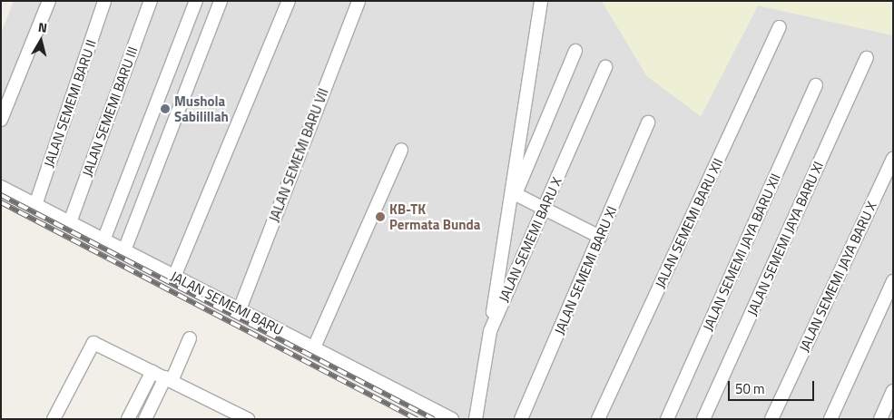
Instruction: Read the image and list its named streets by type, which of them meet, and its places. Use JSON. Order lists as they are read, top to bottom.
{
  "streets": {
    "street": [
      "JALAN SEMEMI BARU II",
      "JALAN SEMEMI BARU III",
      "JALAN SEMEMI BARU VII",
      "JALAN SEMEMI BARU XII",
      "JALAN SEMEMI JAYA BARU XI",
      "JALAN SEMEMI BARU X",
      "JALAN SEMEMI JAYA BARU XII",
      "JALAN SEMEMI BARU XI",
      "JALAN SEMEMI JAYA BARU X",
      "JALAN SEMEMI BARU"
    ]
  },
  "crossings": [
    ["JALAN SEMEMI BARU II", "JALAN SEMEMI BARU"],
    ["JALAN SEMEMI BARU III", "JALAN SEMEMI BARU"],
    ["JALAN SEMEMI BARU VII", "JALAN SEMEMI BARU"]
  ],
  "places": ["Mushola Sabilillah", "KB-TK Permata Bunda"],
  "scale_bar": "50 m",
  "north": "top"
}
